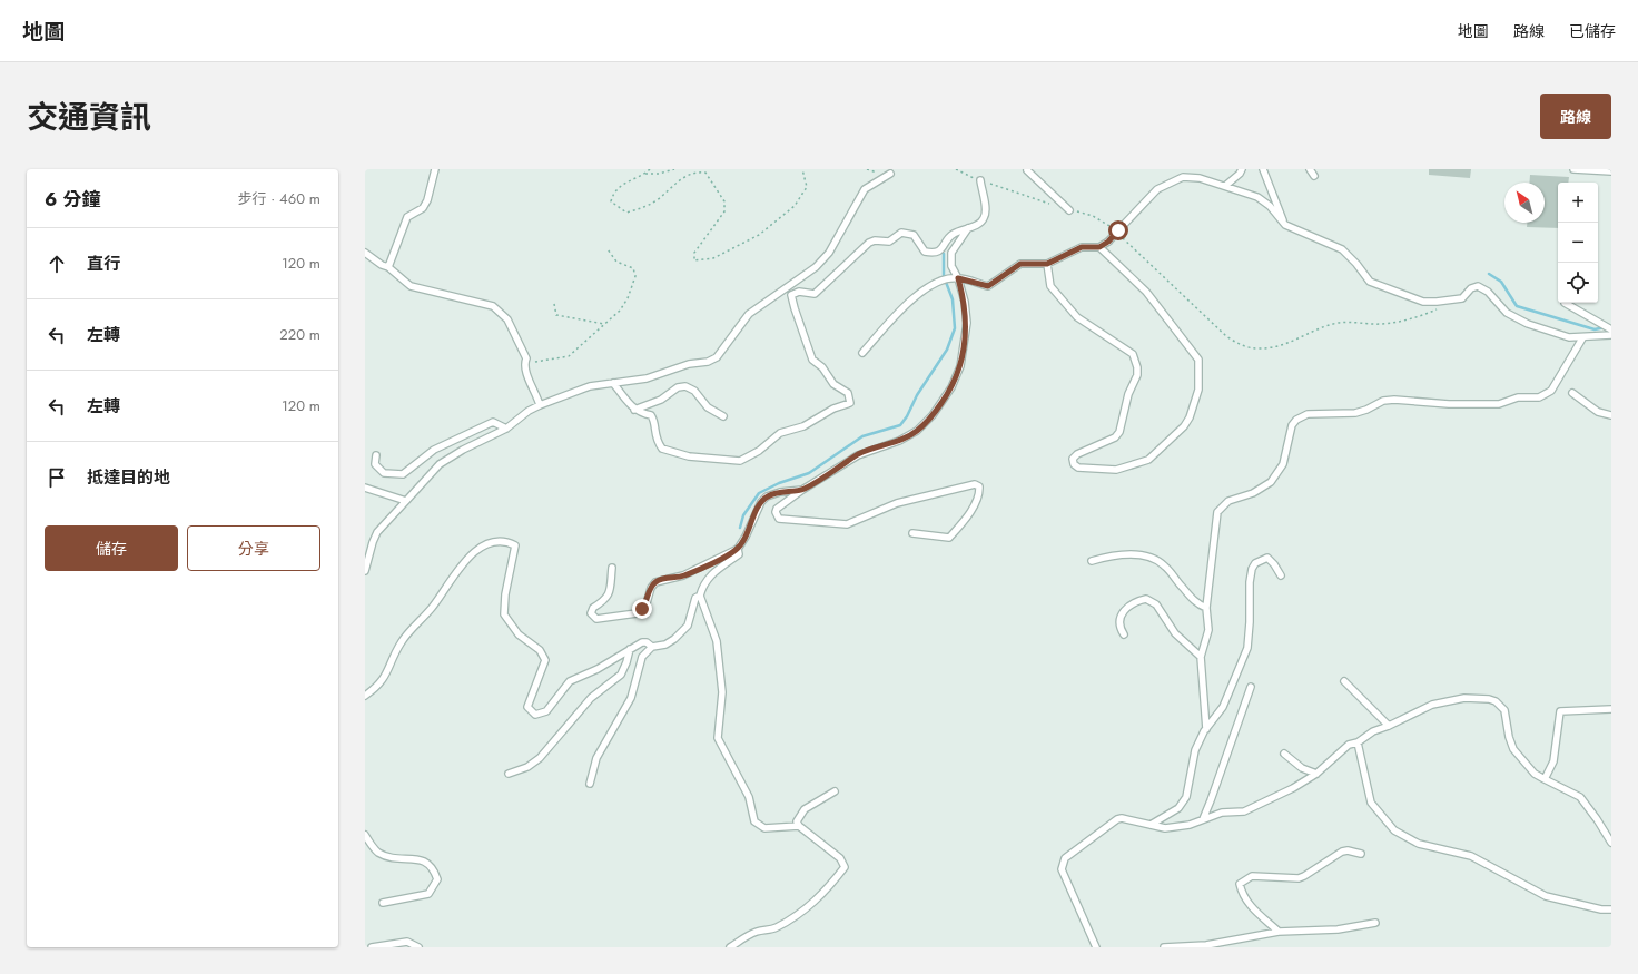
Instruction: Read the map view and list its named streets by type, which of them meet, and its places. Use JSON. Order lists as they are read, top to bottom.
{
  "north": "top left",
  "page": {
    "header": "地圖",
    "nav": ["地圖", "路線", "已儲存"],
    "title": "交通資訊",
    "buttons": [
      "路線",
      ["儲存", "分享"]
    ],
    "heading": ["6 分鐘", "步行 · 460 m"],
    "map_buttons": ["+", "−"],
    "list": [
      ["直行", "120 m"],
      ["左轉", "220 m"],
      ["左轉", "120 m"],
      "抵達目的地"
    ]
  }
}
